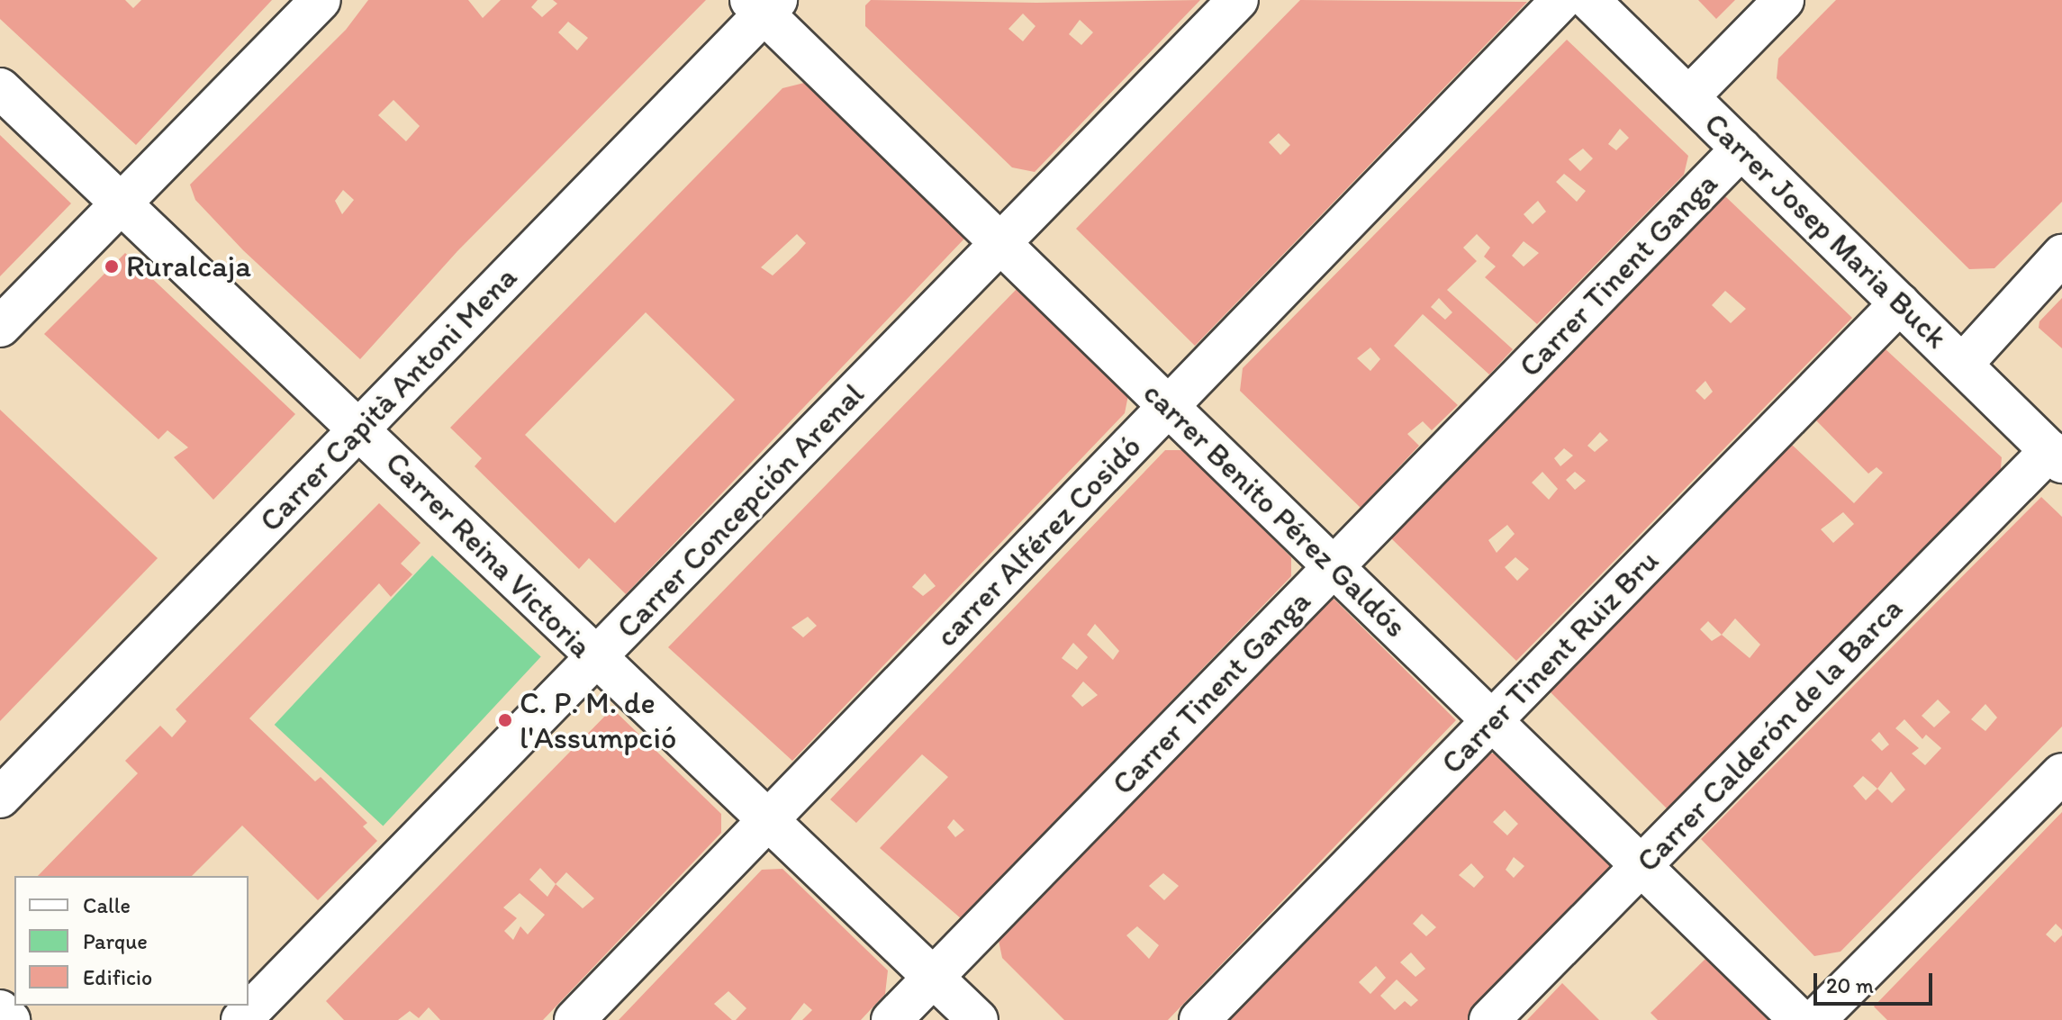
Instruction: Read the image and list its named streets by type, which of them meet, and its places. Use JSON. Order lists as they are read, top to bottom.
{
  "streets": {
    "street": [
      "Carrer Josep Maria Buck",
      "Carrer Tinent Ganga",
      "Carrer Capità Antoni Mena",
      "carrer Benito Pérez Galdós",
      "Carrer Concepción Arenal",
      "carrer Alférez Cosidó",
      "Carrer Reina Victoria",
      "Carrer Tinent Ruiz Bru",
      "Carrer Calderón de la Barca"
    ]
  },
  "crossings": [
    ["Carrer Josep Maria Buck", "Carrer Tinent Ganga"],
    ["Carrer Josep Maria Buck", "Carrer Tinent Ruiz Bru"],
    ["Carrer Josep Maria Buck", "Carrer Calderón de la Barca"],
    ["Carrer Tinent Ganga", "carrer Benito Pérez Galdós"],
    ["Carrer Tinent Ganga", "Carrer Reina Victoria"],
    ["Carrer Capità Antoni Mena", "carrer Benito Pérez Galdós"],
    ["Carrer Capità Antoni Mena", "Carrer Reina Victoria"],
    ["carrer Benito Pérez Galdós", "Carrer Concepción Arenal"],
    ["carrer Benito Pérez Galdós", "carrer Alférez Cosidó"],
    ["carrer Benito Pérez Galdós", "Carrer Tinent Ruiz Bru"],
    ["carrer Benito Pérez Galdós", "Carrer Calderón de la Barca"],
    ["Carrer Concepción Arenal", "Carrer Reina Victoria"],
    ["carrer Alférez Cosidó", "Carrer Reina Victoria"]
  ],
  "places": ["Ruralcaja", "C. P. M. de l'Assumpció"],
  "legend": ["Calle", "Parque", "Edificio"],
  "scale_bar": "20 m"
}
